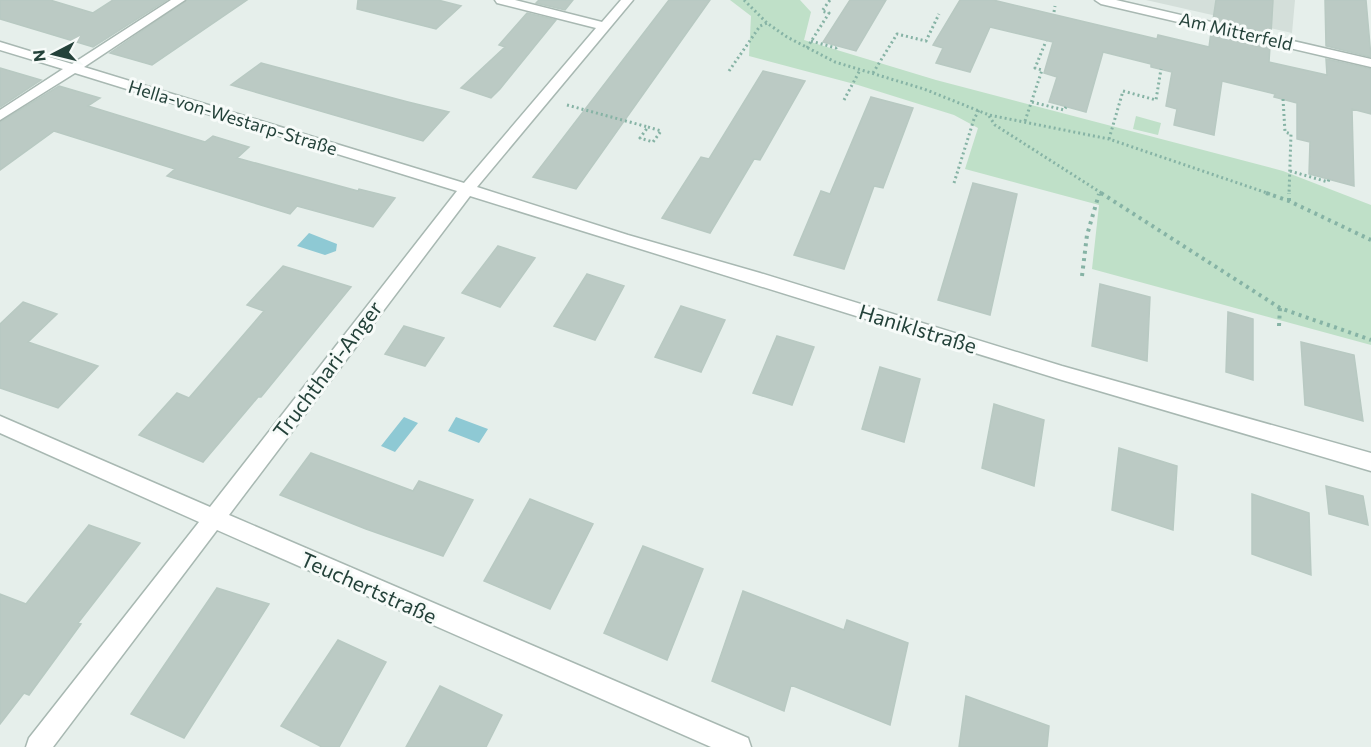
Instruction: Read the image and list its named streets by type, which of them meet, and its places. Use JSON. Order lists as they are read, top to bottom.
{
  "streets": {
    "street": [
      "Am Mitterfeld",
      "Hella-von-Westarp-Straße",
      "Haniklstraße",
      "Truchthari-Anger",
      "Teuchertstraße"
    ]
  },
  "crossings": [
    ["Hella-von-Westarp-Straße", "Haniklstraße"],
    ["Hella-von-Westarp-Straße", "Truchthari-Anger"],
    ["Haniklstraße", "Truchthari-Anger"],
    ["Truchthari-Anger", "Teuchertstraße"]
  ],
  "north": "left"
}
